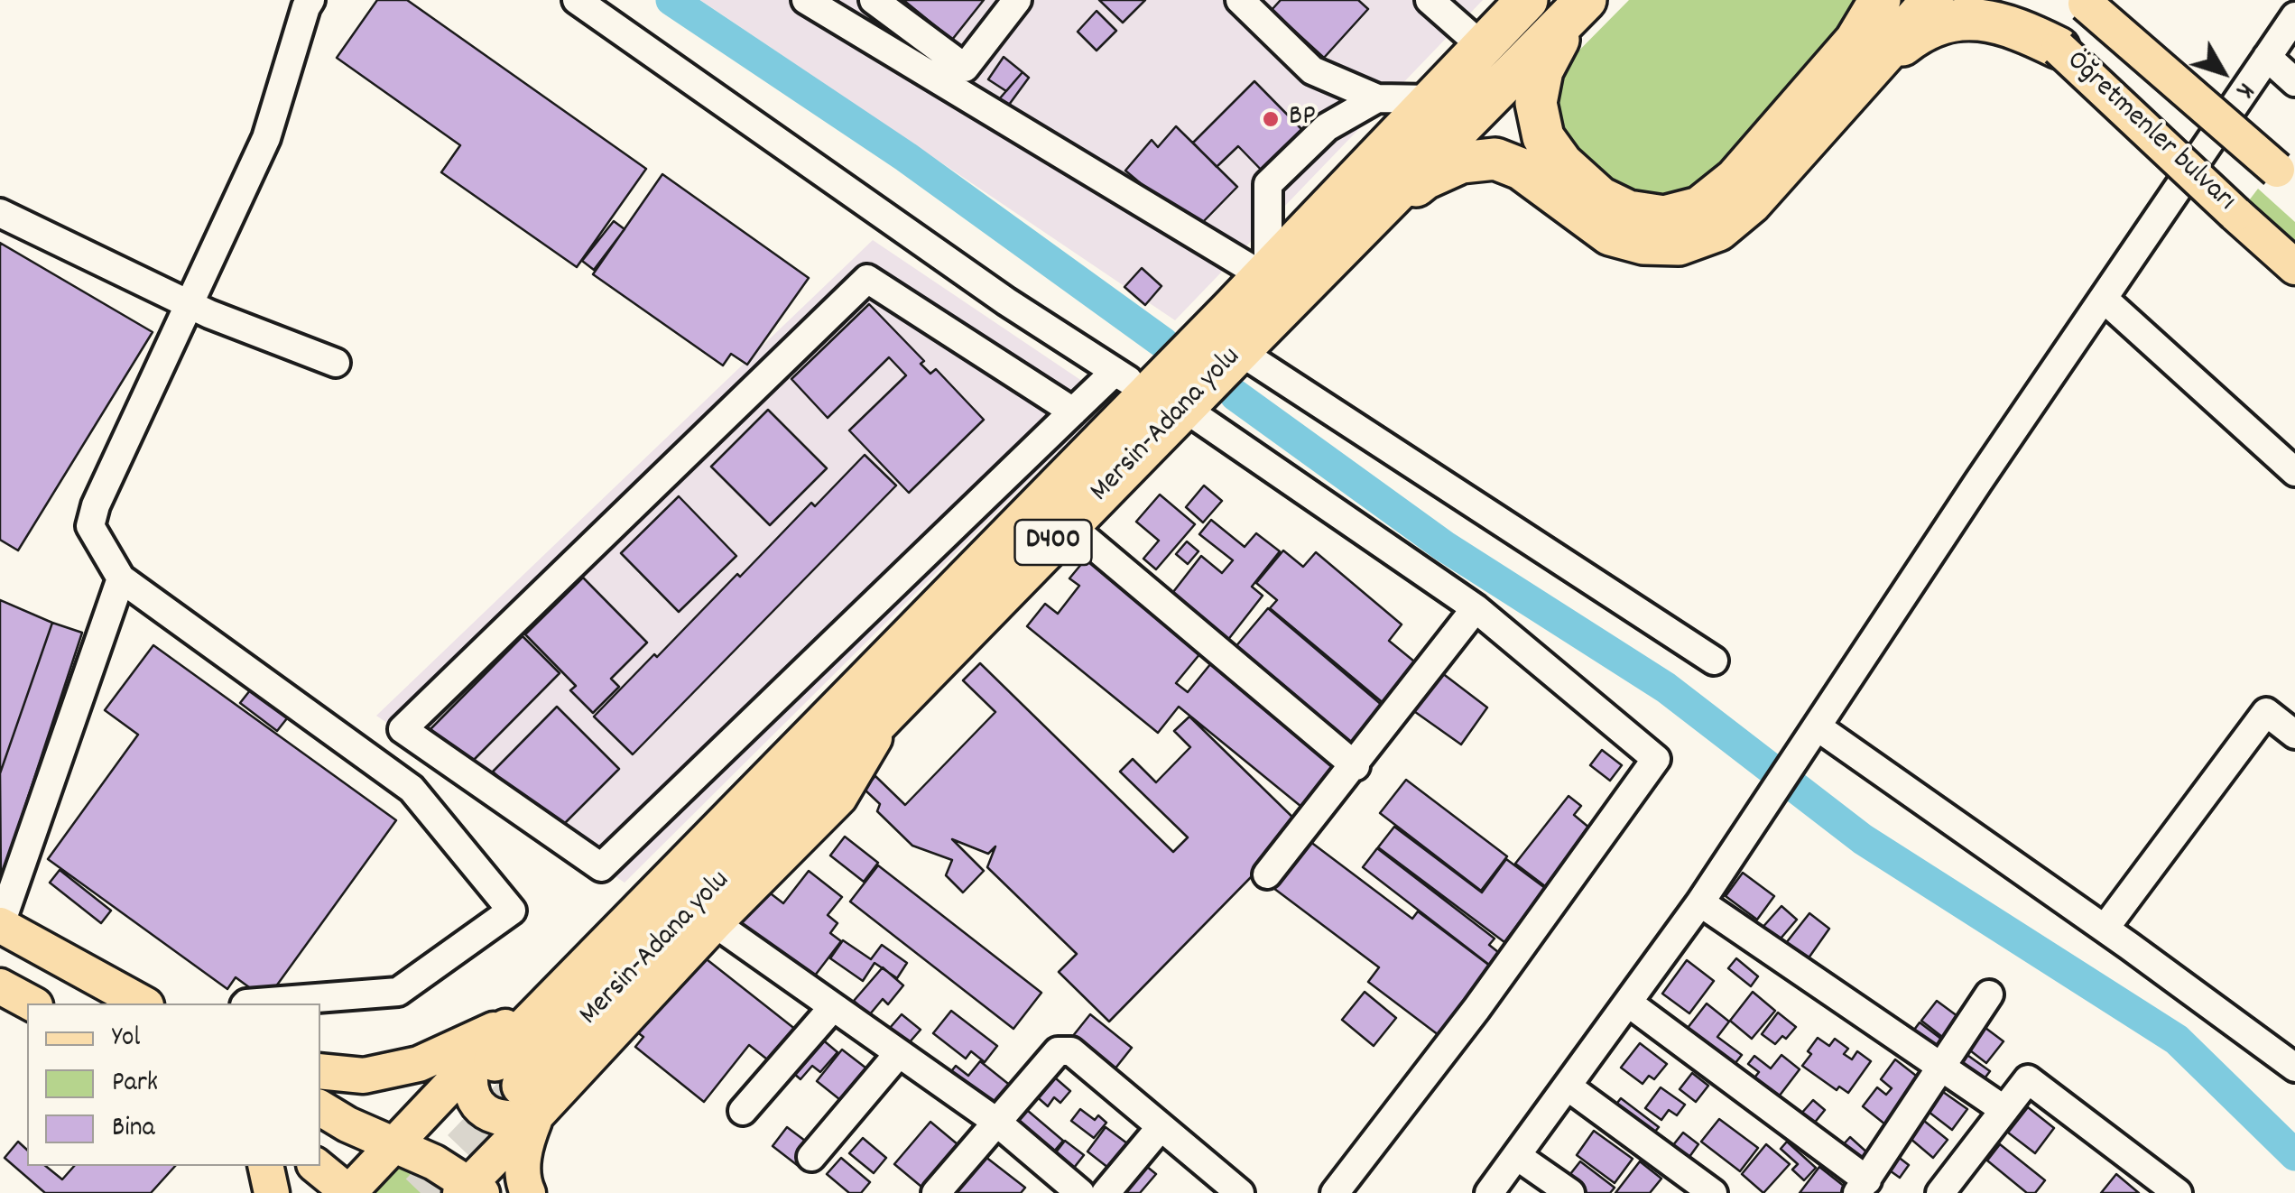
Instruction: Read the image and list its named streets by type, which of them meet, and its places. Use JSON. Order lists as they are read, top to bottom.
{
  "streets": {
    "highway": ["Mersin-Adana yolu", "D400"],
    "main road": ["Öğretmenler bulvarı"]
  },
  "places": ["BP"],
  "legend": ["Yol", "Park", "Bina"],
  "north": "bottom right"
}
